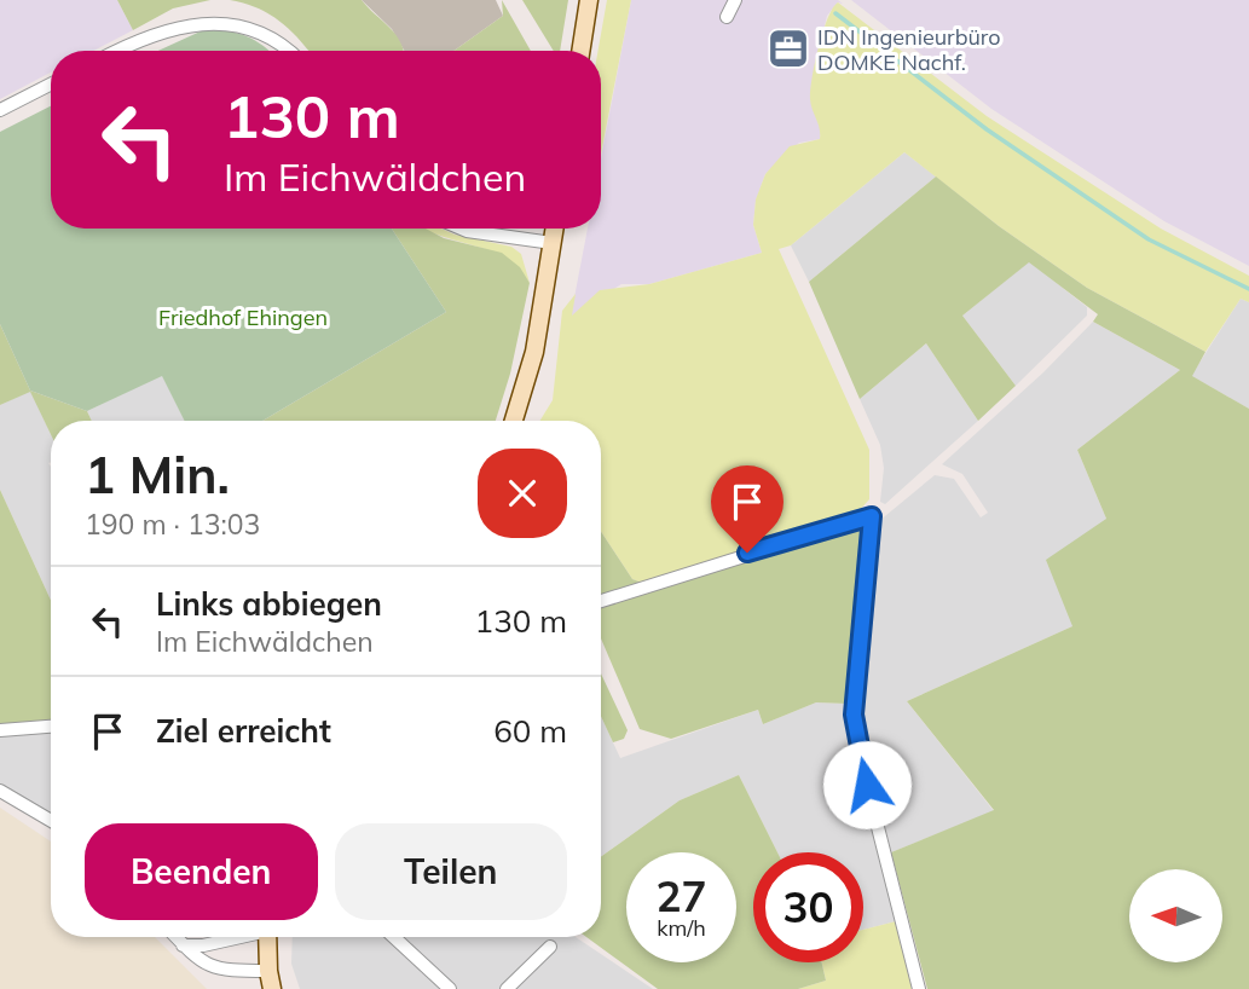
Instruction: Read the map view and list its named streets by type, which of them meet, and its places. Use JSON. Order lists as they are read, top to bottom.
{
  "parks": ["Friedhof Ehingen"],
  "places": {
    "office": ["IDN Ingenieurbüro DOMKE Nachf."]
  },
  "north": "left",
  "page": {
    "turn": ["130 m", "Im Eichwäldchen"],
    "heading": ["1 Min.", "190 m · 13:03"],
    "list": [
      {
        "name": "Links abbiegen",
        "note": "Im Eichwäldchen",
        "value": "130 m"
      },
      {
        "name": "Ziel erreicht",
        "value": "60 m"
      }
    ],
    "buttons": ["Beenden", "Teilen"],
    "speed": "27 km/h",
    "limit": "30"
  }
}
